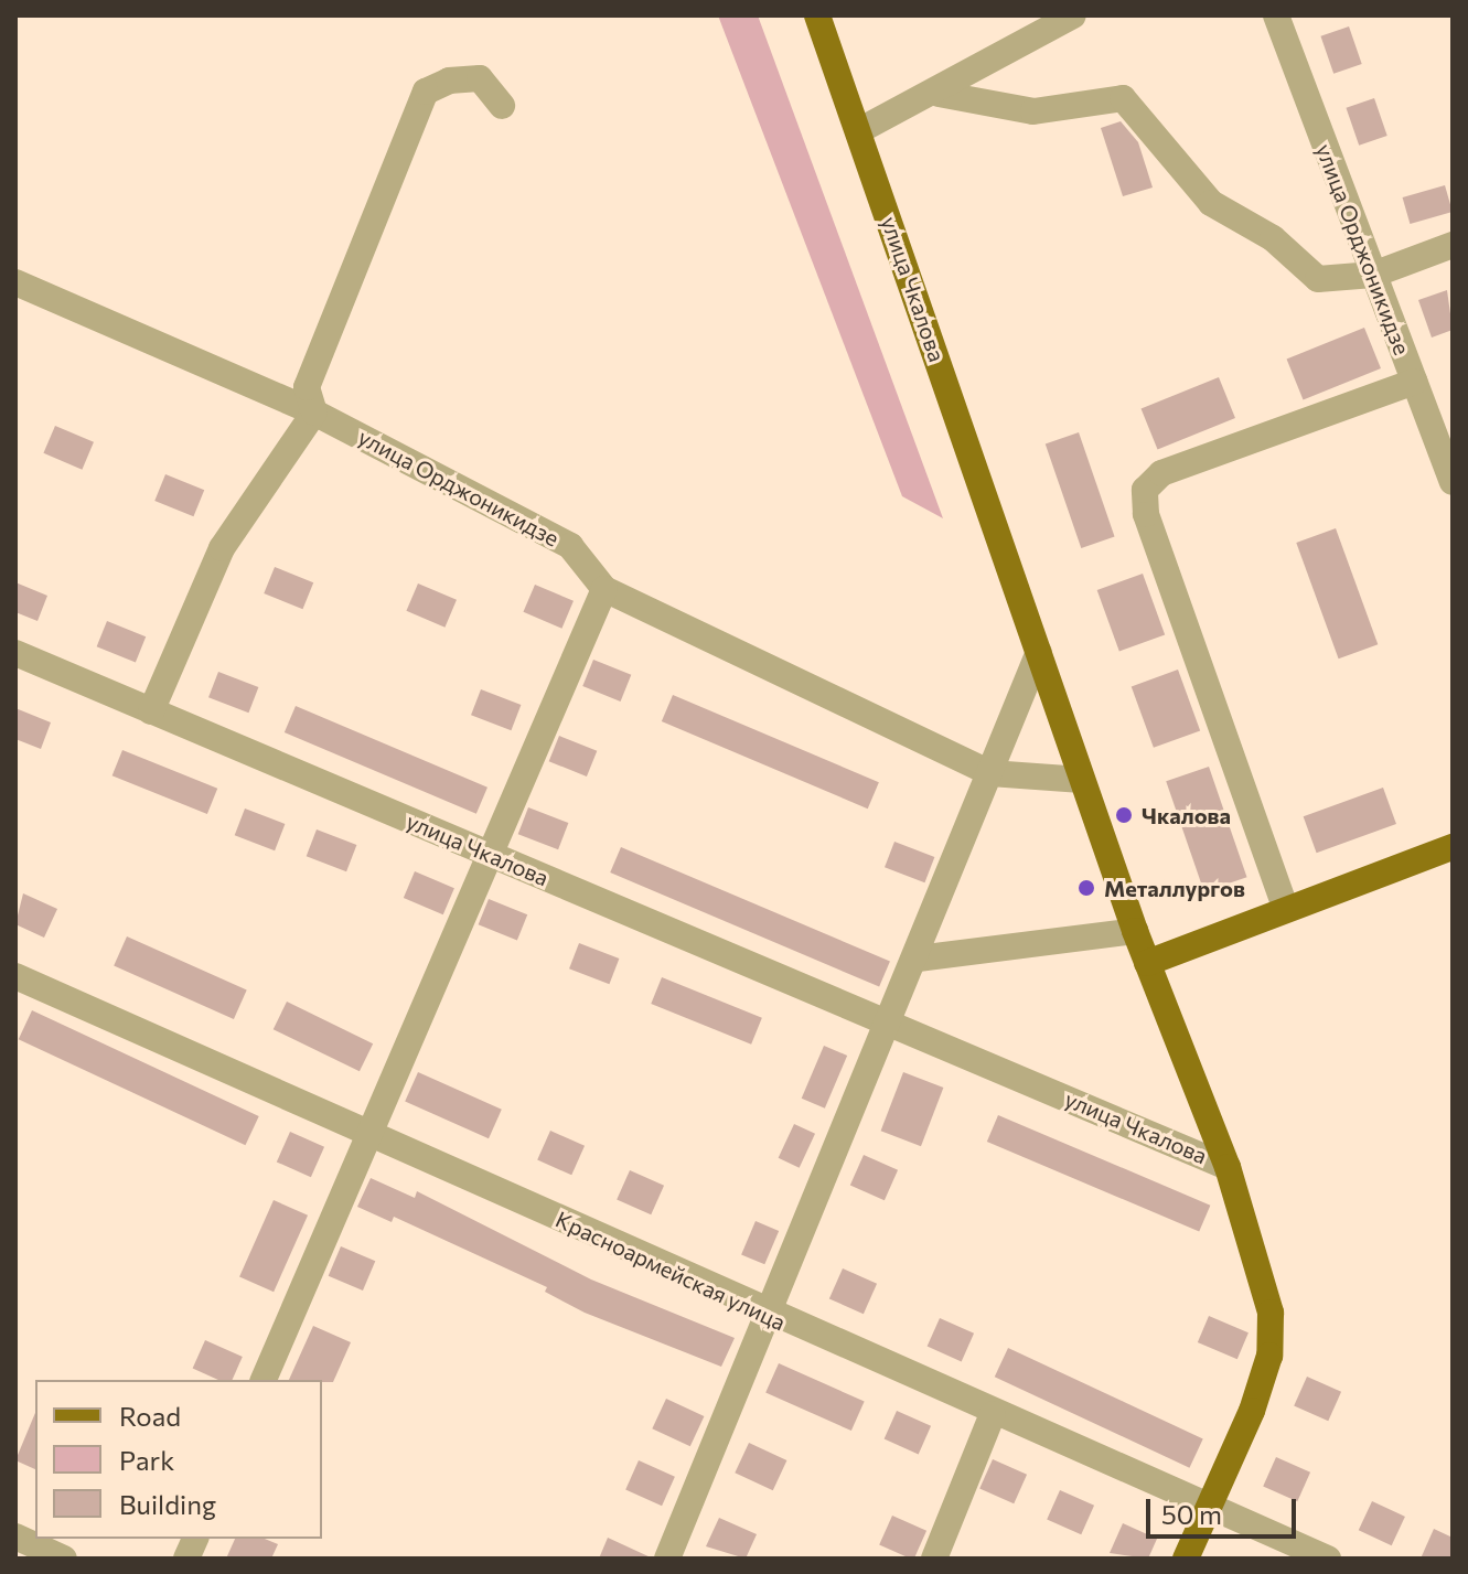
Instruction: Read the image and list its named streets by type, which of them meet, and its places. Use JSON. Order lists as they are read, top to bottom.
{
  "streets": {
    "main road": ["улица Чкалова"],
    "street": ["улица Орджоникидзе", "Красноармейская улица"]
  },
  "crossings": [
    ["улица Орджоникидзе", "улица Чкалова"]
  ],
  "places": ["Чкалова", "Металлургов"],
  "legend": ["Road", "Park", "Building"],
  "scale_bar": "50 m"
}
